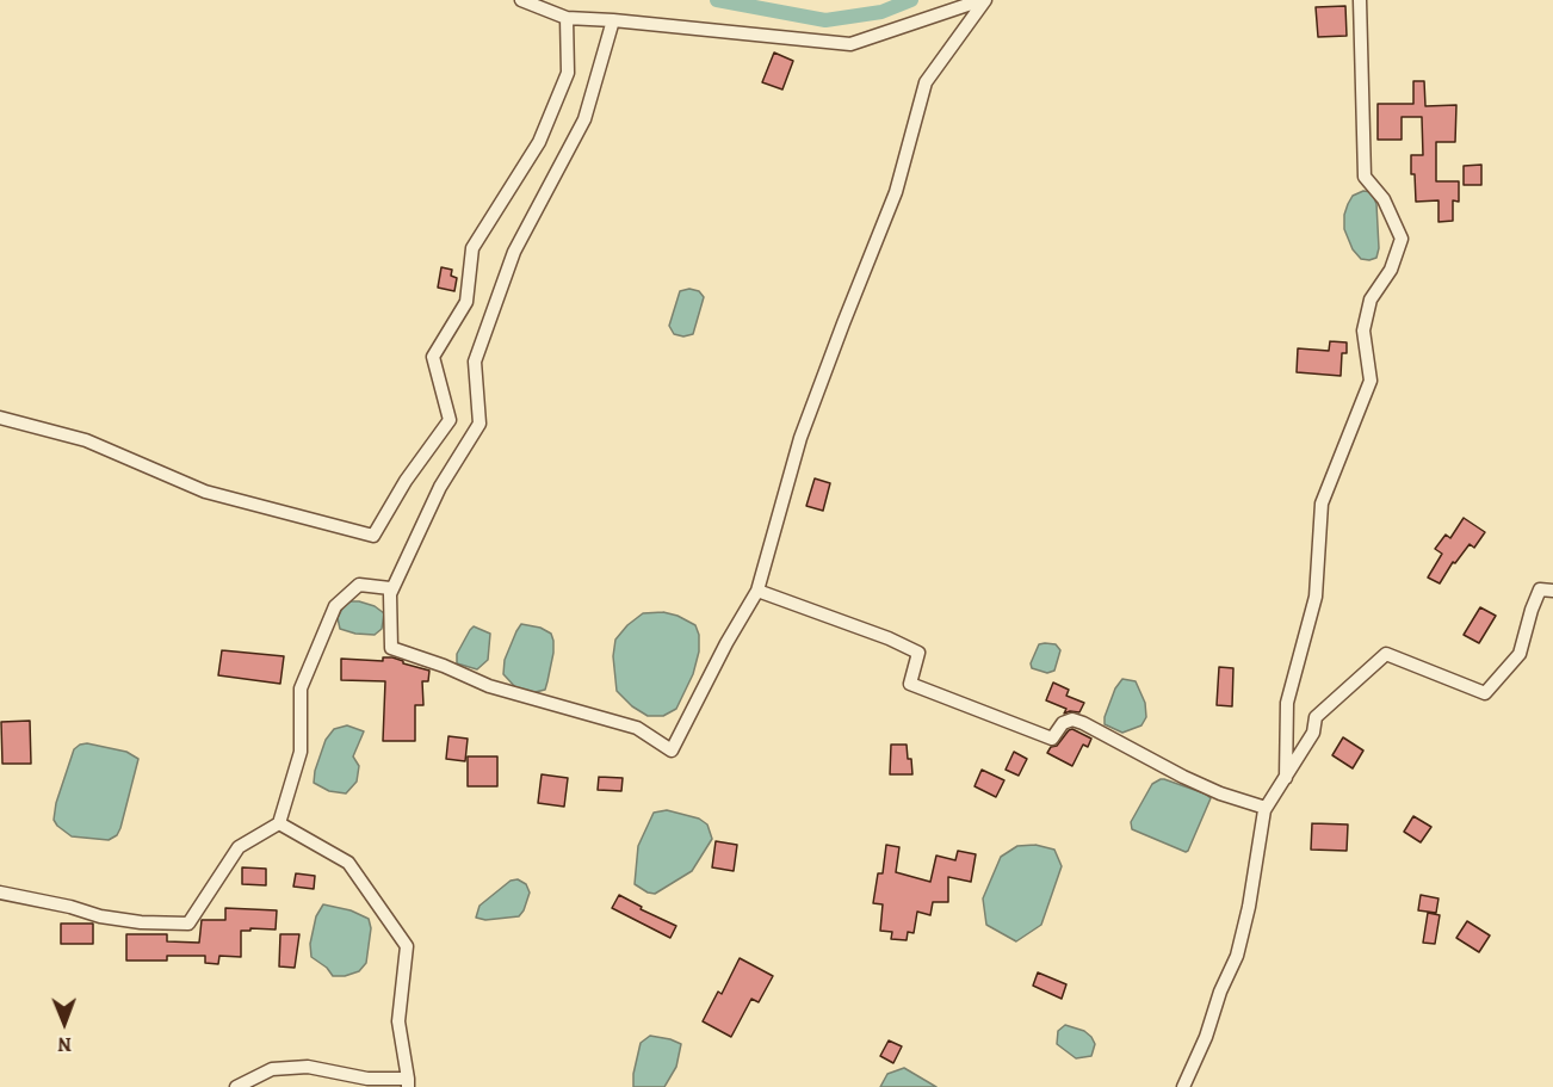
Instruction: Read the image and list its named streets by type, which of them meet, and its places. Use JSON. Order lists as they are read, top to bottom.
{
  "north": "bottom"
}
